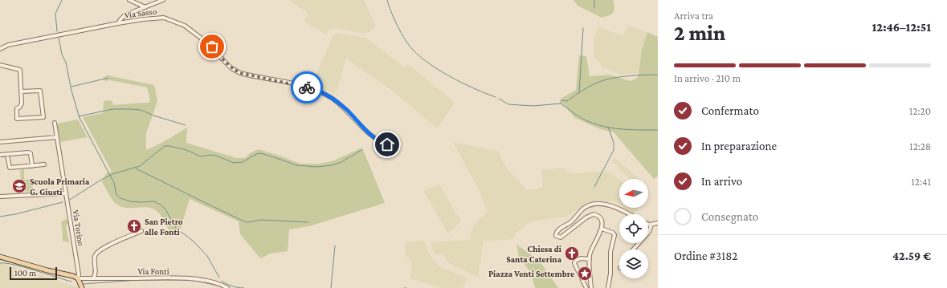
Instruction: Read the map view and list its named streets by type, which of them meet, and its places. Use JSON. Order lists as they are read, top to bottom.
{
  "streets": {
    "street": ["Via Sasso", "Via Torino", "Via Fonti"]
  },
  "crossings": [
    ["Via Torino", "Via Fonti"]
  ],
  "places": {
    "school or university": ["Scuola Primaria G. Giusti"],
    "church": ["San Pietro alle Fonti", "Chiesa di Santa Caterina"],
    "place": ["Piazza Venti Settembre"]
  },
  "scale_bar": "100 m",
  "north": "left",
  "page": {
    "heading": ["2 min", "Arriva tra", "12:46–12:51"],
    "panel": ["Ordine #3182", "42.59 €"],
    "bar": "In arrivo · 210 m",
    "list": [
      ["Confermato", "12:20"],
      ["In preparazione", "12:28"],
      ["In arrivo", "12:41"],
      "Consegnato"
    ],
    "scale": "100 m"
  }
}
